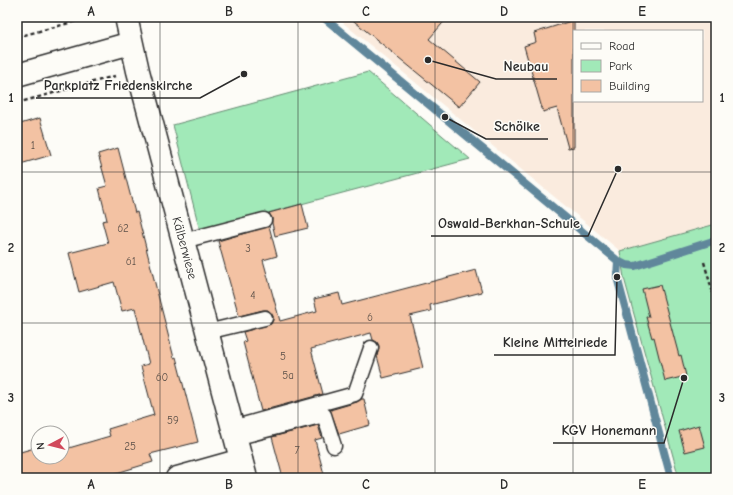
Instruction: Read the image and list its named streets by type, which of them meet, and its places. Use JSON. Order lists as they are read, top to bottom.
{
  "streets": {
    "street": ["Kälberwiese"]
  },
  "places": [
    "Neubau",
    "Parkplatz Friedenskirche",
    "Schölke",
    "Oswald-Berkhan-Schule",
    "Kleine Mittelriede",
    "KGV Honemann"
  ],
  "house_numbers": [
    "1",
    "62",
    "3",
    "61",
    "4",
    "6",
    "5",
    "5a",
    "60",
    "59",
    "25",
    "7"
  ],
  "legend": ["Road", "Park", "Building"],
  "north": "left",
  "grid": {
    "columns": [
      "A",
      "B",
      "C",
      "D",
      "E"
    ],
    "rows": ["1", "2", "3"]
  }
}
